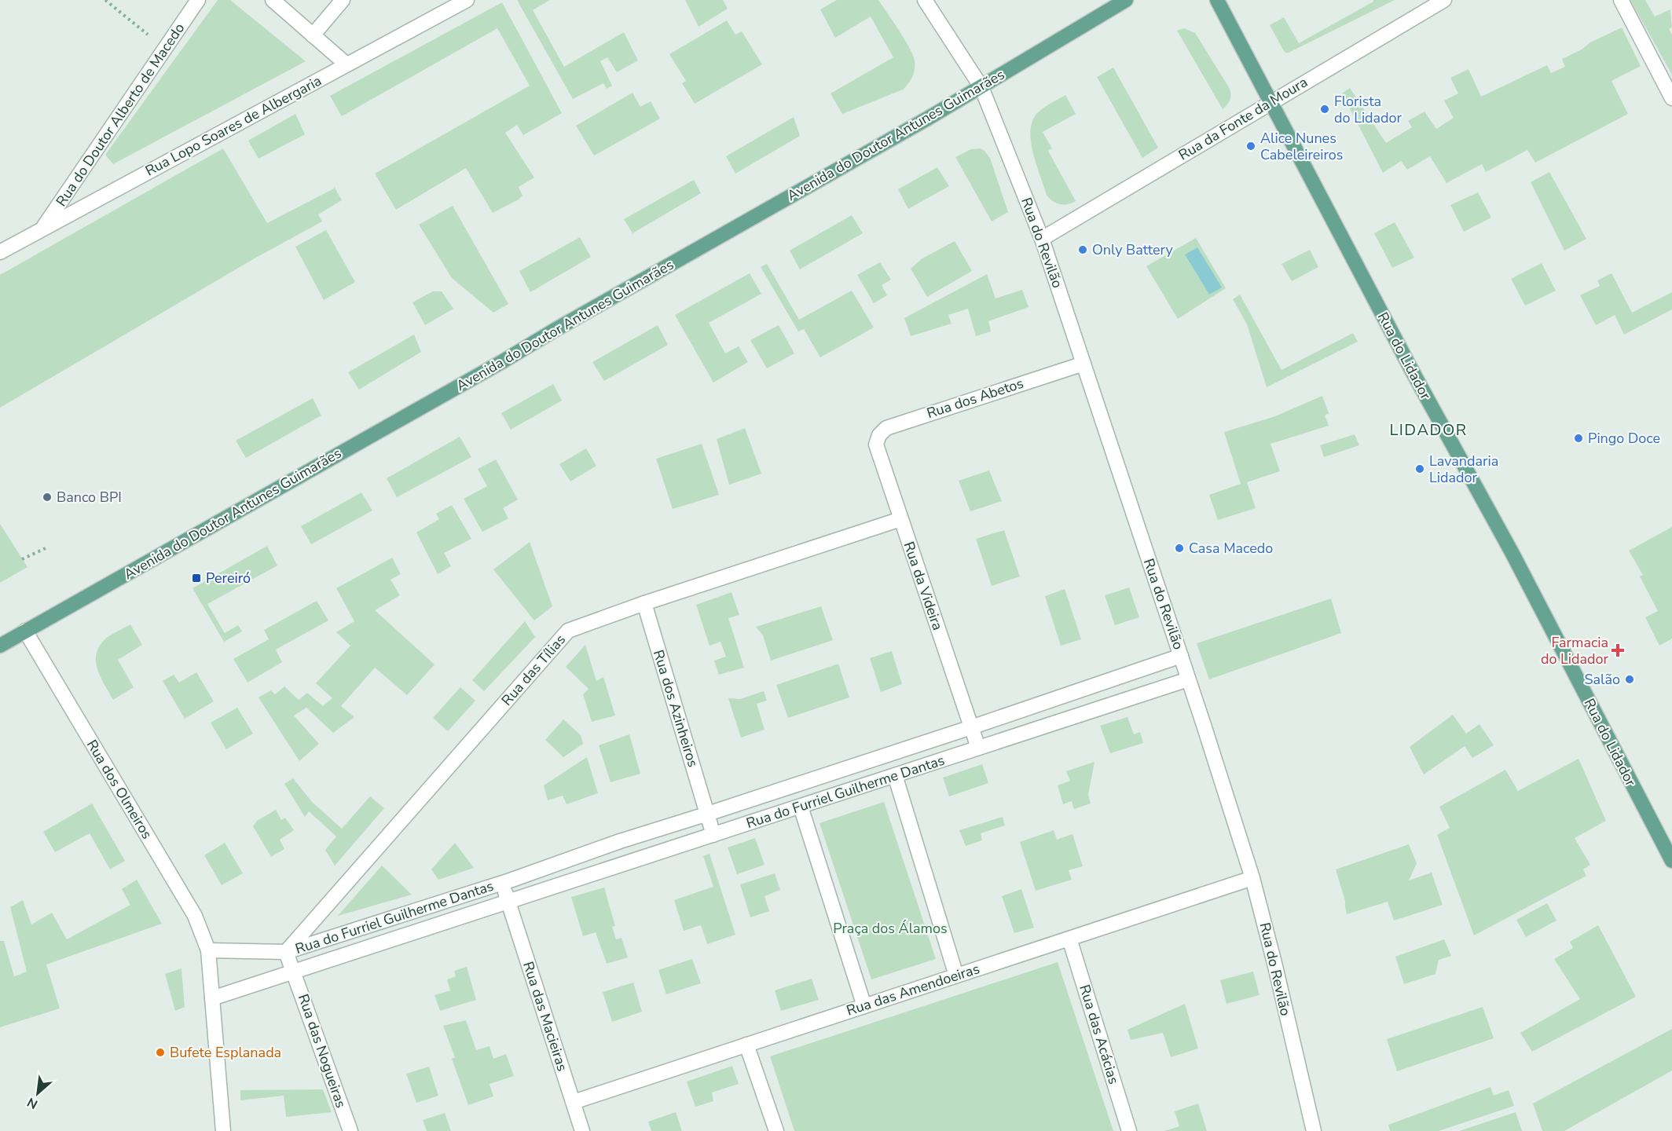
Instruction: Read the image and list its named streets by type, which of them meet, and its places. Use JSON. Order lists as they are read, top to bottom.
{
  "streets": {
    "main road": ["Avenida do Doutor Antunes Guimarães", "Rua do Lidador"],
    "street": [
      "Rua do Doutor Alberto de Macedo",
      "Rua da Fonte da Moura",
      "Rua Lopo Soares de Albergaria",
      "Rua do Revilão",
      "Rua dos Abetos",
      "Rua da Videira",
      "Rua das Tílias",
      "Rua dos Azinheiros",
      "Rua dos Olmeiros",
      "Rua do Furriel Guilherme Dantas",
      "Rua das Amendoeiras",
      "Rua das Macieiras",
      "Rua das Acácias",
      "Rua das Nogueiras"
    ]
  },
  "crossings": [
    ["Rua do Doutor Alberto de Macedo", "Rua Lopo Soares de Albergaria"],
    ["Rua da Fonte da Moura", "Rua do Revilão"],
    ["Rua da Fonte da Moura", "Rua do Lidador"],
    ["Avenida do Doutor Antunes Guimarães", "Rua do Revilão"],
    ["Avenida do Doutor Antunes Guimarães", "Rua dos Olmeiros"],
    ["Rua do Revilão", "Rua dos Abetos"],
    ["Rua do Revilão", "Rua do Furriel Guilherme Dantas"],
    ["Rua do Revilão", "Rua das Amendoeiras"],
    ["Rua dos Abetos", "Rua da Videira"],
    ["Rua da Videira", "Rua das Tílias"],
    ["Rua da Videira", "Rua do Furriel Guilherme Dantas"],
    ["Rua das Tílias", "Rua dos Azinheiros"],
    ["Rua das Tílias", "Rua do Furriel Guilherme Dantas"],
    ["Rua dos Azinheiros", "Rua do Furriel Guilherme Dantas"],
    ["Rua dos Olmeiros", "Rua do Furriel Guilherme Dantas"],
    ["Rua do Furriel Guilherme Dantas", "Rua das Macieiras"],
    ["Rua do Furriel Guilherme Dantas", "Rua das Nogueiras"],
    ["Rua das Amendoeiras", "Rua das Macieiras"],
    ["Rua das Amendoeiras", "Rua das Acácias"]
  ],
  "districts": ["LIDADOR"],
  "parks": ["Praça dos Álamos"],
  "places": {
    "other": [
      "Florista do Lidador",
      "Alice Nunes Cabeleireiros",
      "Only Battery",
      "Pingo Doce",
      "Lavandaria Lidador",
      "Banco BPI",
      "Casa Macedo",
      "Salão",
      "Bufete Esplanada"
    ],
    "transit": ["Pereiró"],
    "health": ["Farmacia do Lidador"]
  },
  "north": "bottom left"
}
